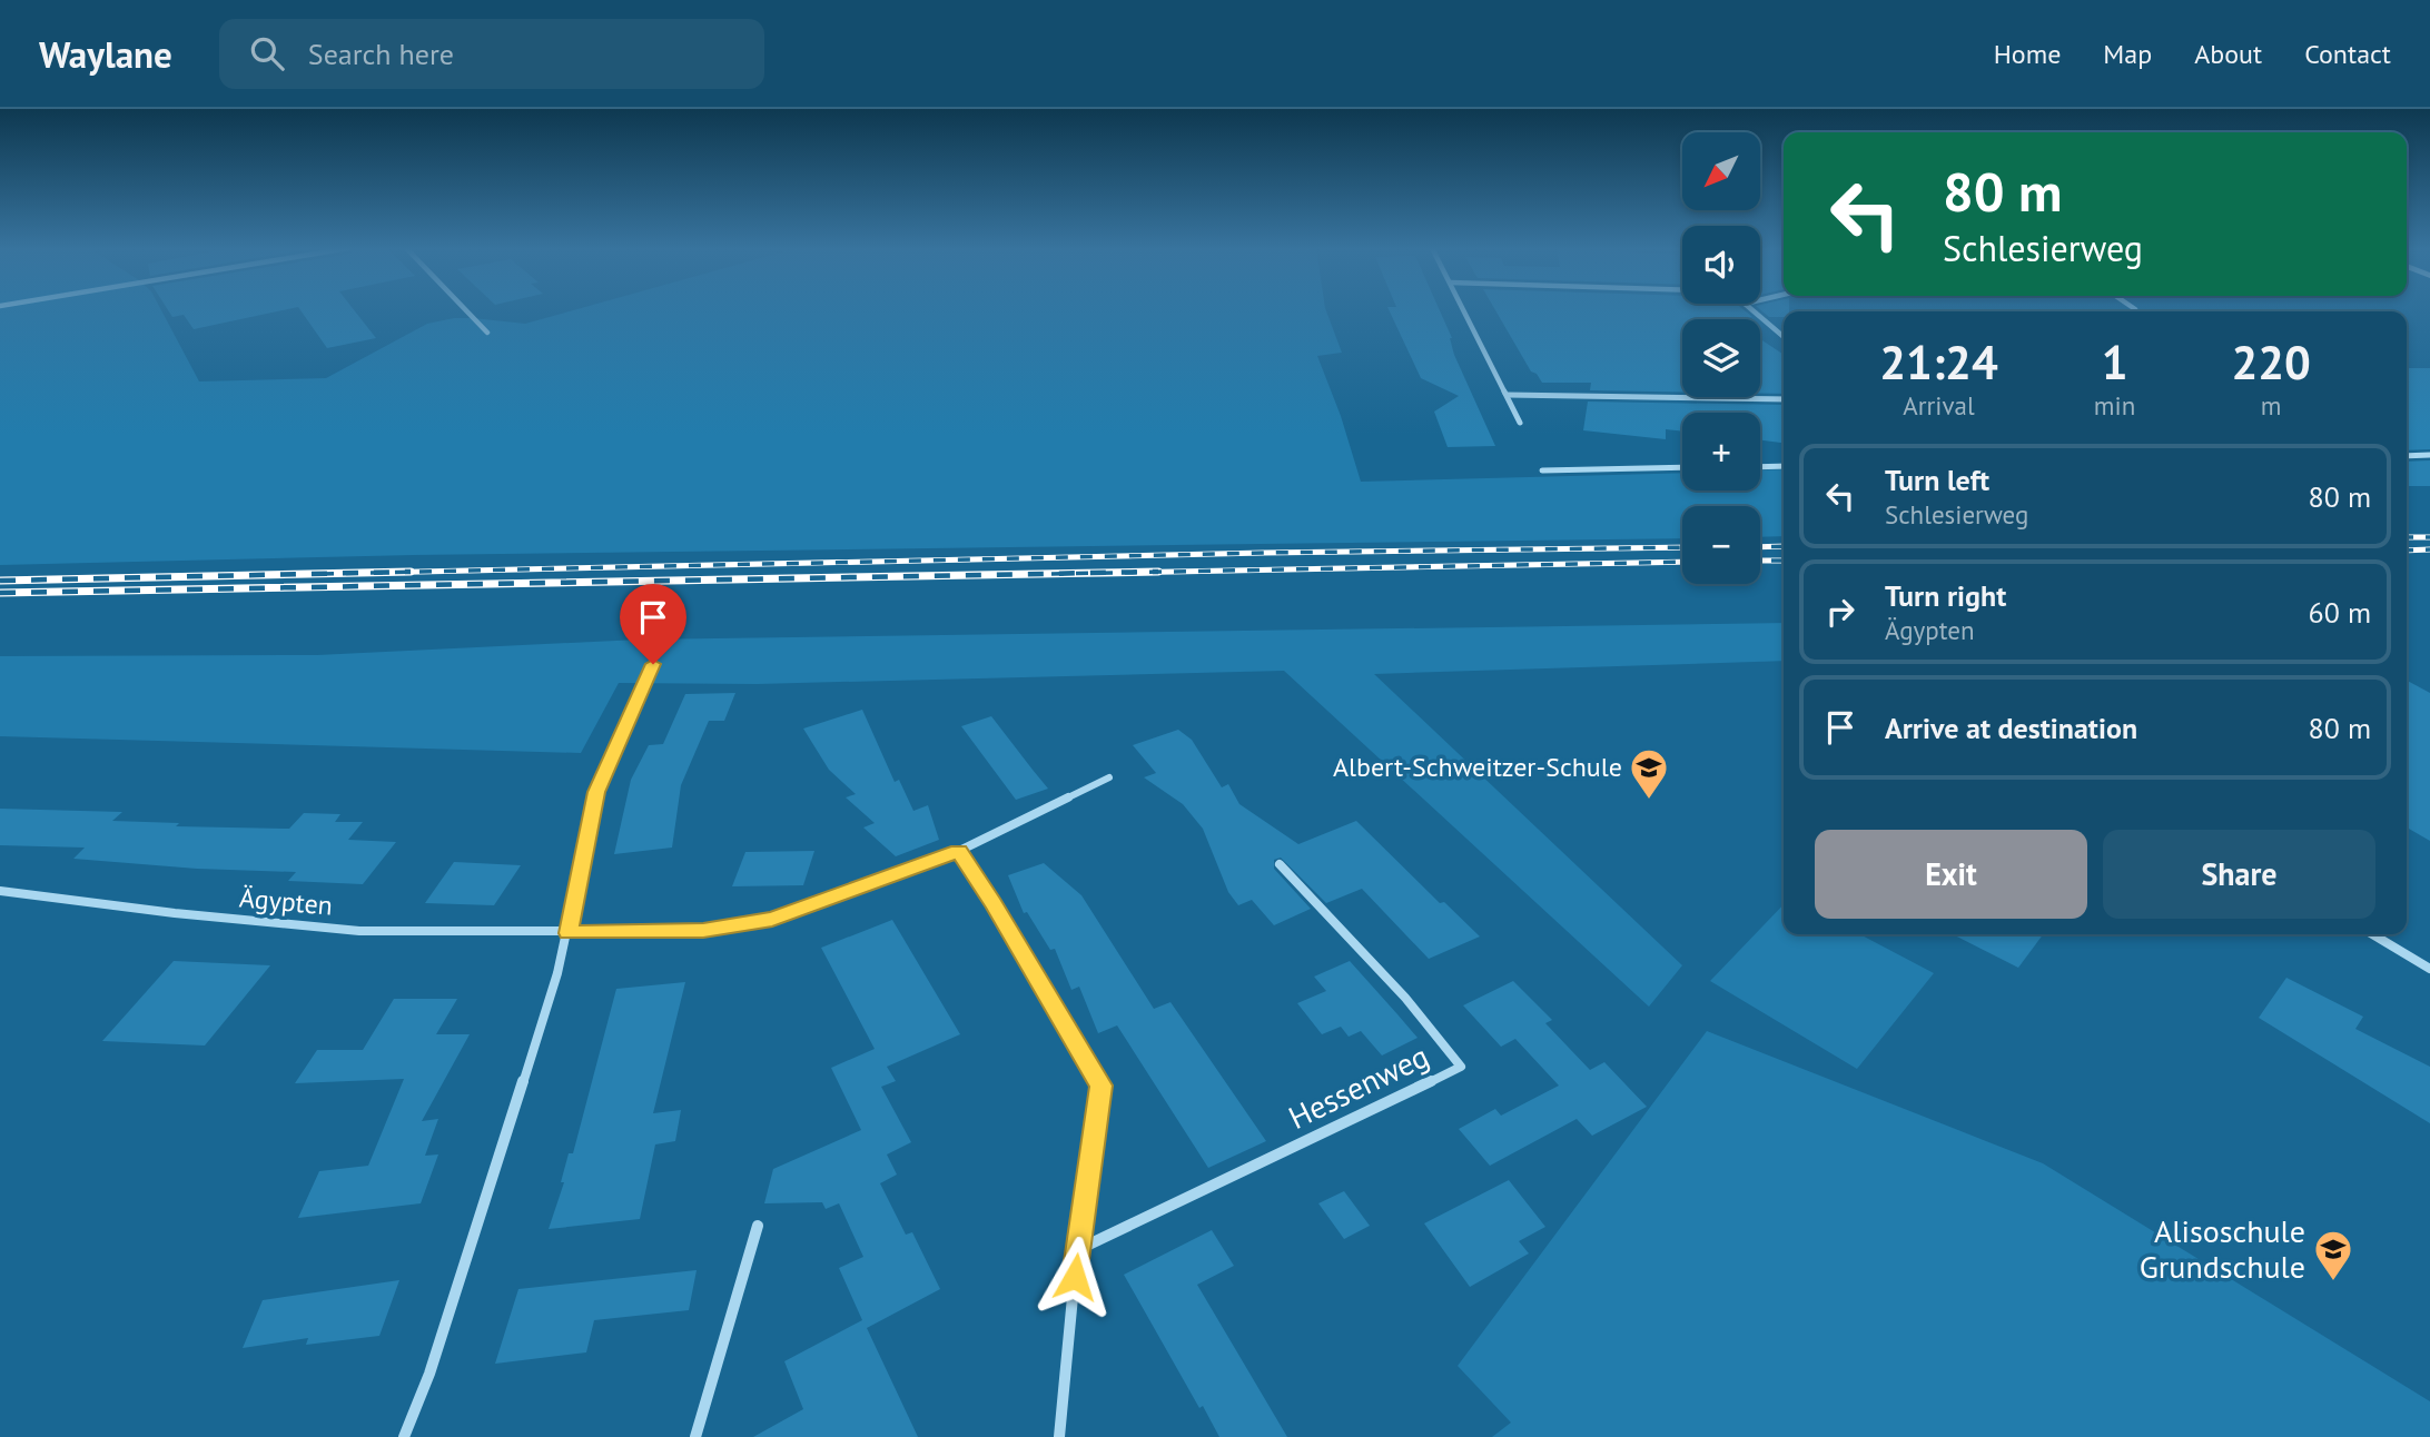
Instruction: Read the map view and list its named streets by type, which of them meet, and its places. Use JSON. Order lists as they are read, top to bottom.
{
  "streets": {
    "street": ["Ägypten", "Hessenweg"]
  },
  "places": {
    "school or university": ["Albert-Schweitzer-Schule", "Alisoschule Grundschule"]
  },
  "north": "bottom left",
  "page": {
    "header": "Waylane",
    "search": "Search here",
    "nav": [
      "Home",
      "Map",
      "About",
      "Contact"
    ],
    "map_buttons": ["+", "−"],
    "turn": ["80 m", "Schlesierweg"],
    "eta": [
      "21:24",
      "Arrival",
      "1",
      "min",
      "220",
      "m"
    ],
    "list": [
      {
        "name": "Turn left",
        "note": "Schlesierweg",
        "value": "80 m"
      },
      {
        "name": "Turn right",
        "note": "Ägypten",
        "value": "60 m"
      },
      {
        "name": "Arrive at destination",
        "value": "80 m"
      }
    ],
    "buttons": ["Exit", "Share"]
  }
}
